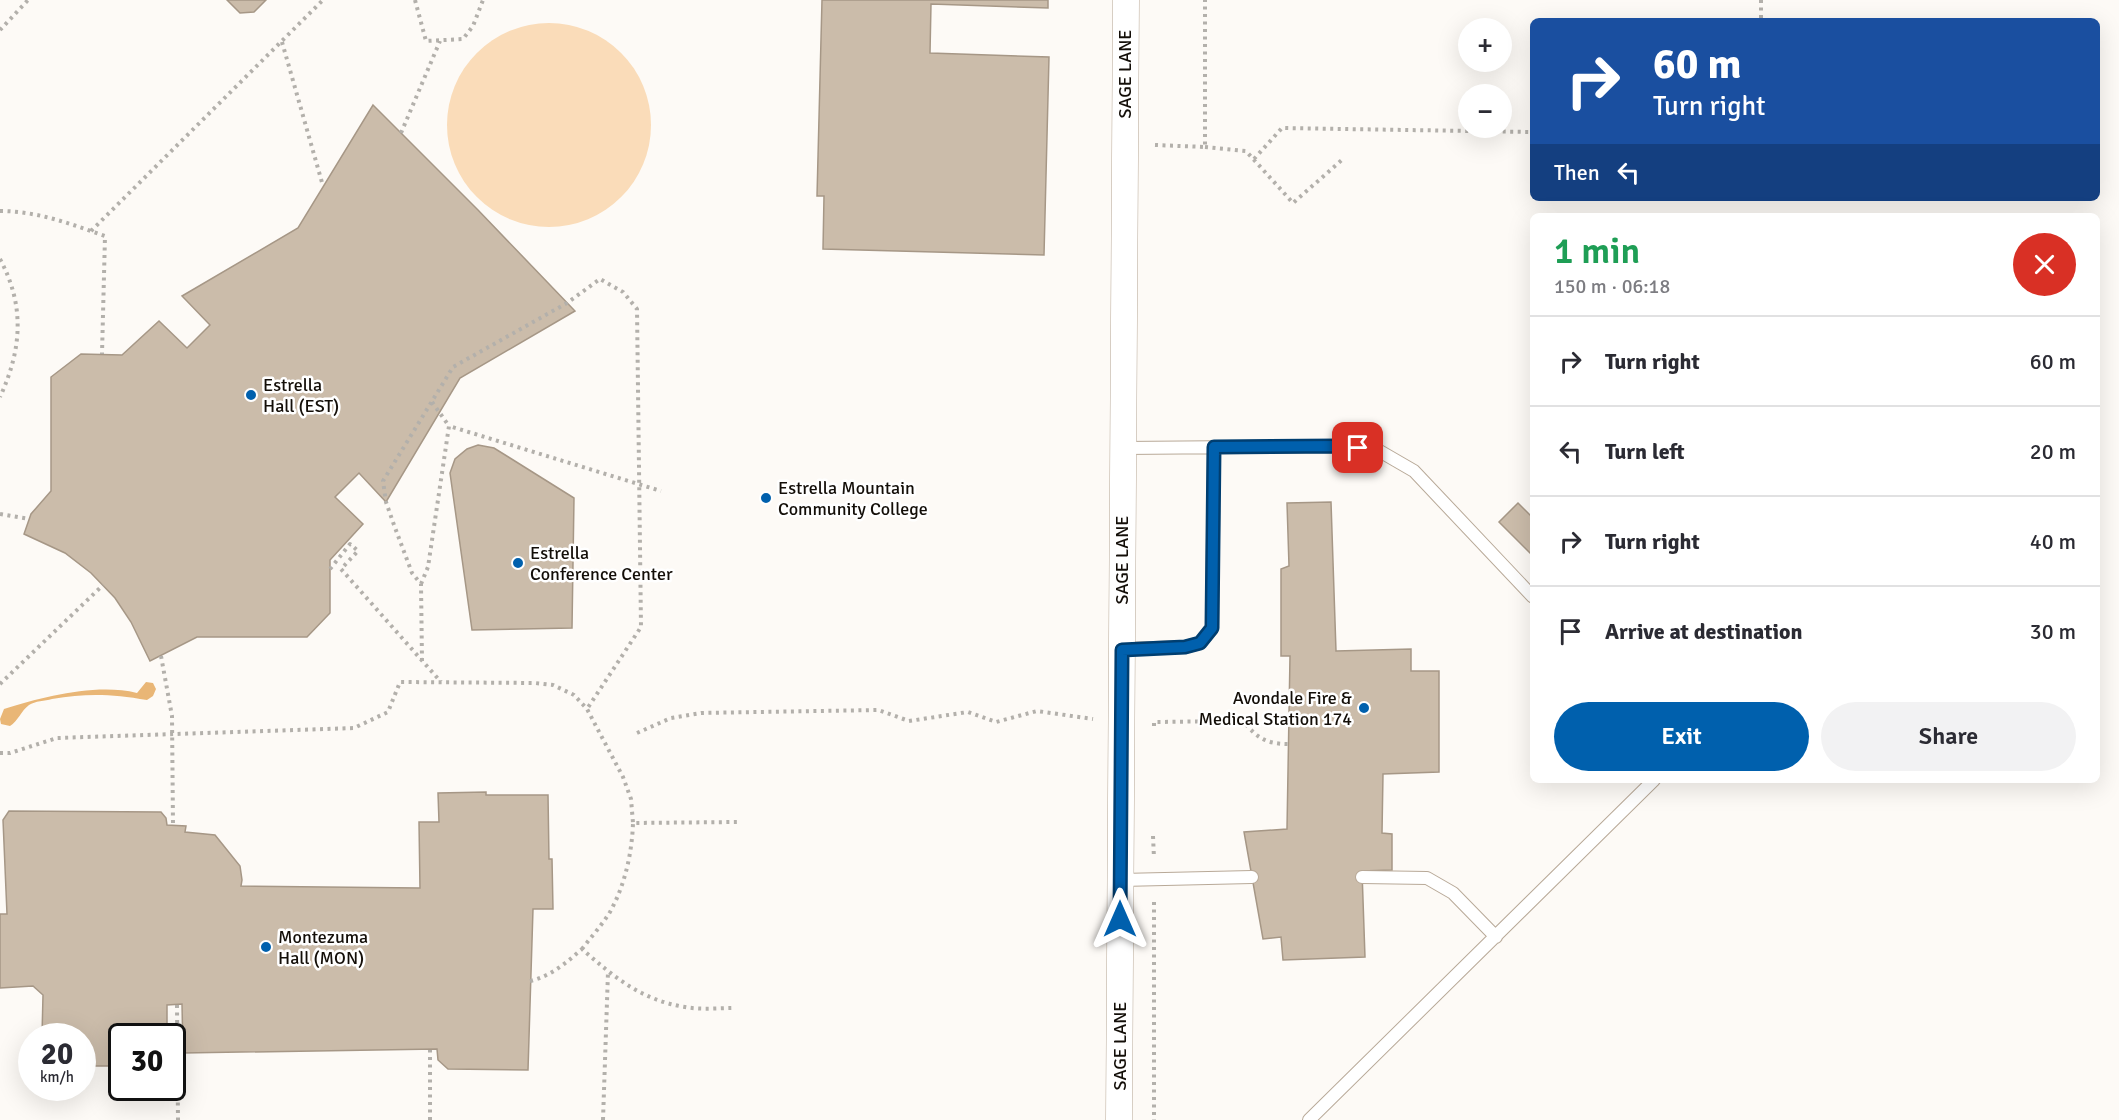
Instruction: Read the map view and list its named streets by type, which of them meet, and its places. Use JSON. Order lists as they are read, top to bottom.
{
  "streets": {
    "street": ["SAGE LANE"]
  },
  "places": [
    "Estrella Hall (EST)",
    "Estrella Mountain Community College",
    "Estrella Conference Center",
    "Avondale Fire & Medical Station 174",
    "Montezuma Hall (MON)"
  ],
  "page": {
    "map_buttons": ["+", "−"],
    "turn": ["60 m", "Turn right"],
    "then": "Then",
    "heading": ["1 min", "150 m · 06:18"],
    "list": [
      {
        "name": "Turn right",
        "value": "60 m"
      },
      {
        "name": "Turn left",
        "value": "20 m"
      },
      {
        "name": "Turn right",
        "value": "40 m"
      },
      {
        "name": "Arrive at destination",
        "value": "30 m"
      }
    ],
    "buttons": ["Exit", "Share"],
    "speed": "20 km/h",
    "limit": "30"
  }
}
